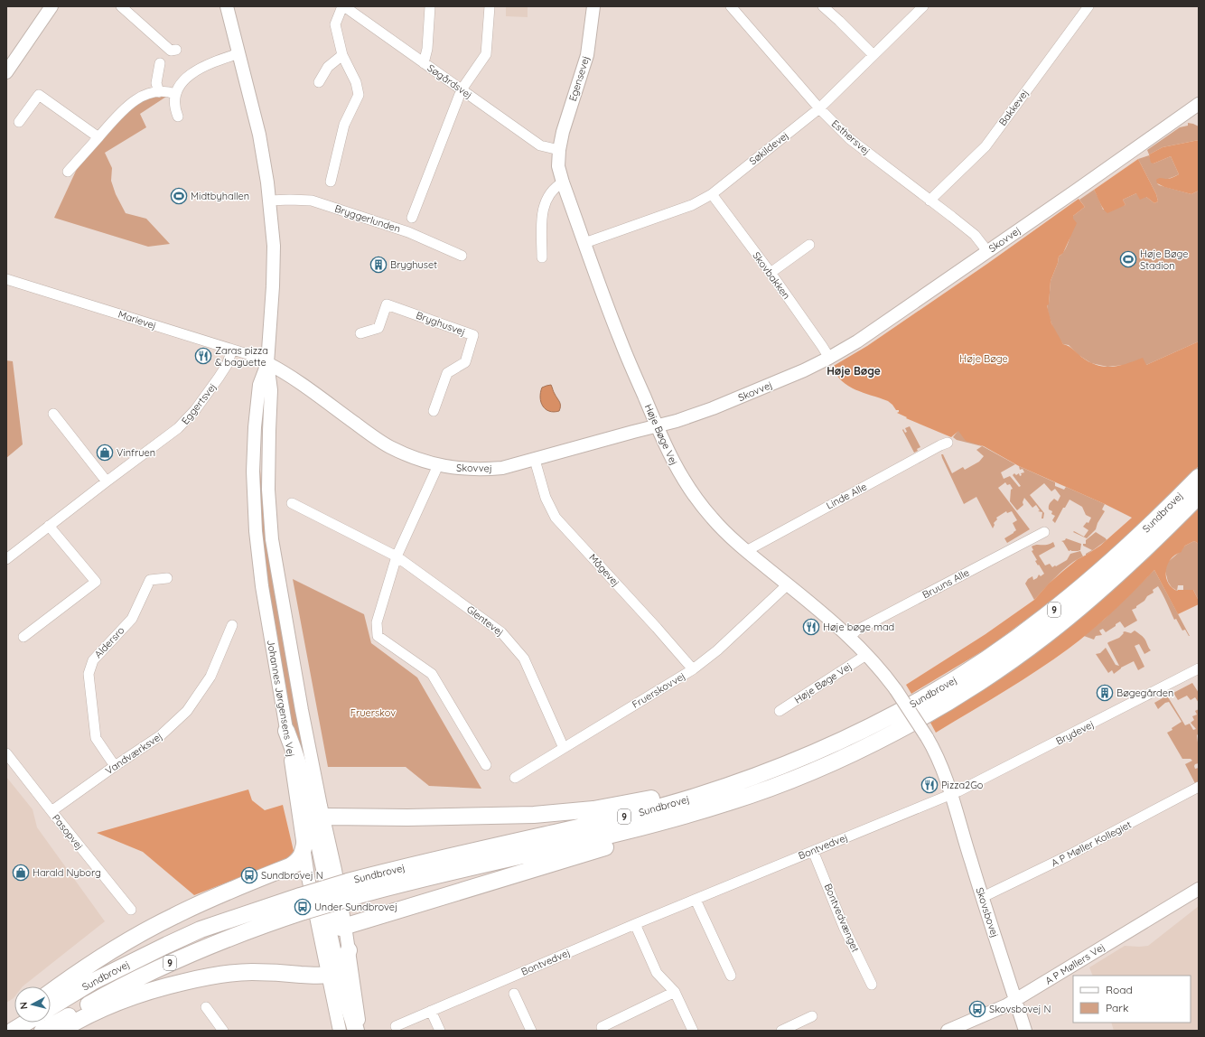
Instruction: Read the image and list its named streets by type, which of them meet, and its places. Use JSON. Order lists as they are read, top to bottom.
{
  "streets": {
    "main road": ["Sundbrovej", "9"],
    "street": [
      "Egensevej",
      "Søgårdsvej",
      "Bakkevej",
      "Esthersvej",
      "Søkildevej",
      "Bryggerlunden",
      "Skovvej",
      "Skovbakken",
      "Marievej",
      "Bryghusvej",
      "Eggertsvej",
      "Høje Bøge Vej",
      "Linde Alle",
      "Mågevej",
      "Bruuns Alle",
      "Glentevej",
      "Aldersro",
      "Fruerskovvej",
      "Johannes Jørgensens Vej",
      "Brydevej",
      "Vandværksvej",
      "Pasopvej",
      "A P Møller Kollegiet",
      "Bontvedvej",
      "Skovsbovej",
      "Bontvedvænget",
      "A P Møllers Vej"
    ]
  },
  "crossings": [
    ["Egensevej", "Søgårdsvej"],
    ["Egensevej", "Høje Bøge Vej"],
    ["Søgårdsvej", "Høje Bøge Vej"],
    ["Bakkevej", "Esthersvej"],
    ["Esthersvej", "Søkildevej"],
    ["Esthersvej", "Skovvej"],
    ["Søkildevej", "Skovbakken"],
    ["Søkildevej", "Høje Bøge Vej"],
    ["Bryggerlunden", "Johannes Jørgensens Vej"],
    ["Skovvej", "Skovbakken"],
    ["Skovvej", "Marievej"],
    ["Skovvej", "Høje Bøge Vej"],
    ["Skovvej", "Mågevej"],
    ["Skovvej", "Johannes Jørgensens Vej"],
    ["Marievej", "Eggertsvej"],
    ["Marievej", "Johannes Jørgensens Vej"],
    ["Høje Bøge Vej", "Linde Alle"],
    ["Høje Bøge Vej", "Bruuns Alle"],
    ["Høje Bøge Vej", "Fruerskovvej"],
    ["Høje Bøge Vej", "Brydevej"],
    ["Høje Bøge Vej", "Bontvedvej"],
    ["Høje Bøge Vej", "Skovsbovej"],
    ["Mågevej", "Fruerskovvej"],
    ["Glentevej", "Fruerskovvej"],
    ["Aldersro", "Vandværksvej"],
    ["Brydevej", "Bontvedvej"],
    ["Brydevej", "Skovsbovej"],
    ["Vandværksvej", "Pasopvej"],
    ["A P Møller Kollegiet", "Skovsbovej"],
    ["Bontvedvej", "Skovsbovej"],
    ["Bontvedvej", "Bontvedvænget"],
    ["Skovsbovej", "A P Møllers Vej"]
  ],
  "districts": ["Høje Bøge"],
  "parks": ["Høje Bøge", "Fruerskov"],
  "places": {
    "sports": ["Midtbyhallen", "Høje Bøge Stadion"],
    "building": ["Bryghuset", "Bøgegården"],
    "restaurant": ["Zaras pizza & baguette", "Høje bøge mad", "Pizza2Go"],
    "shop": ["Vinfruen", "Harald Nyborg"],
    "bus stop": ["Sundbrovej N", "Under Sundbrovej", "Skovsbovej N"]
  },
  "legend": ["Road", "Park"],
  "north": "left"
}
